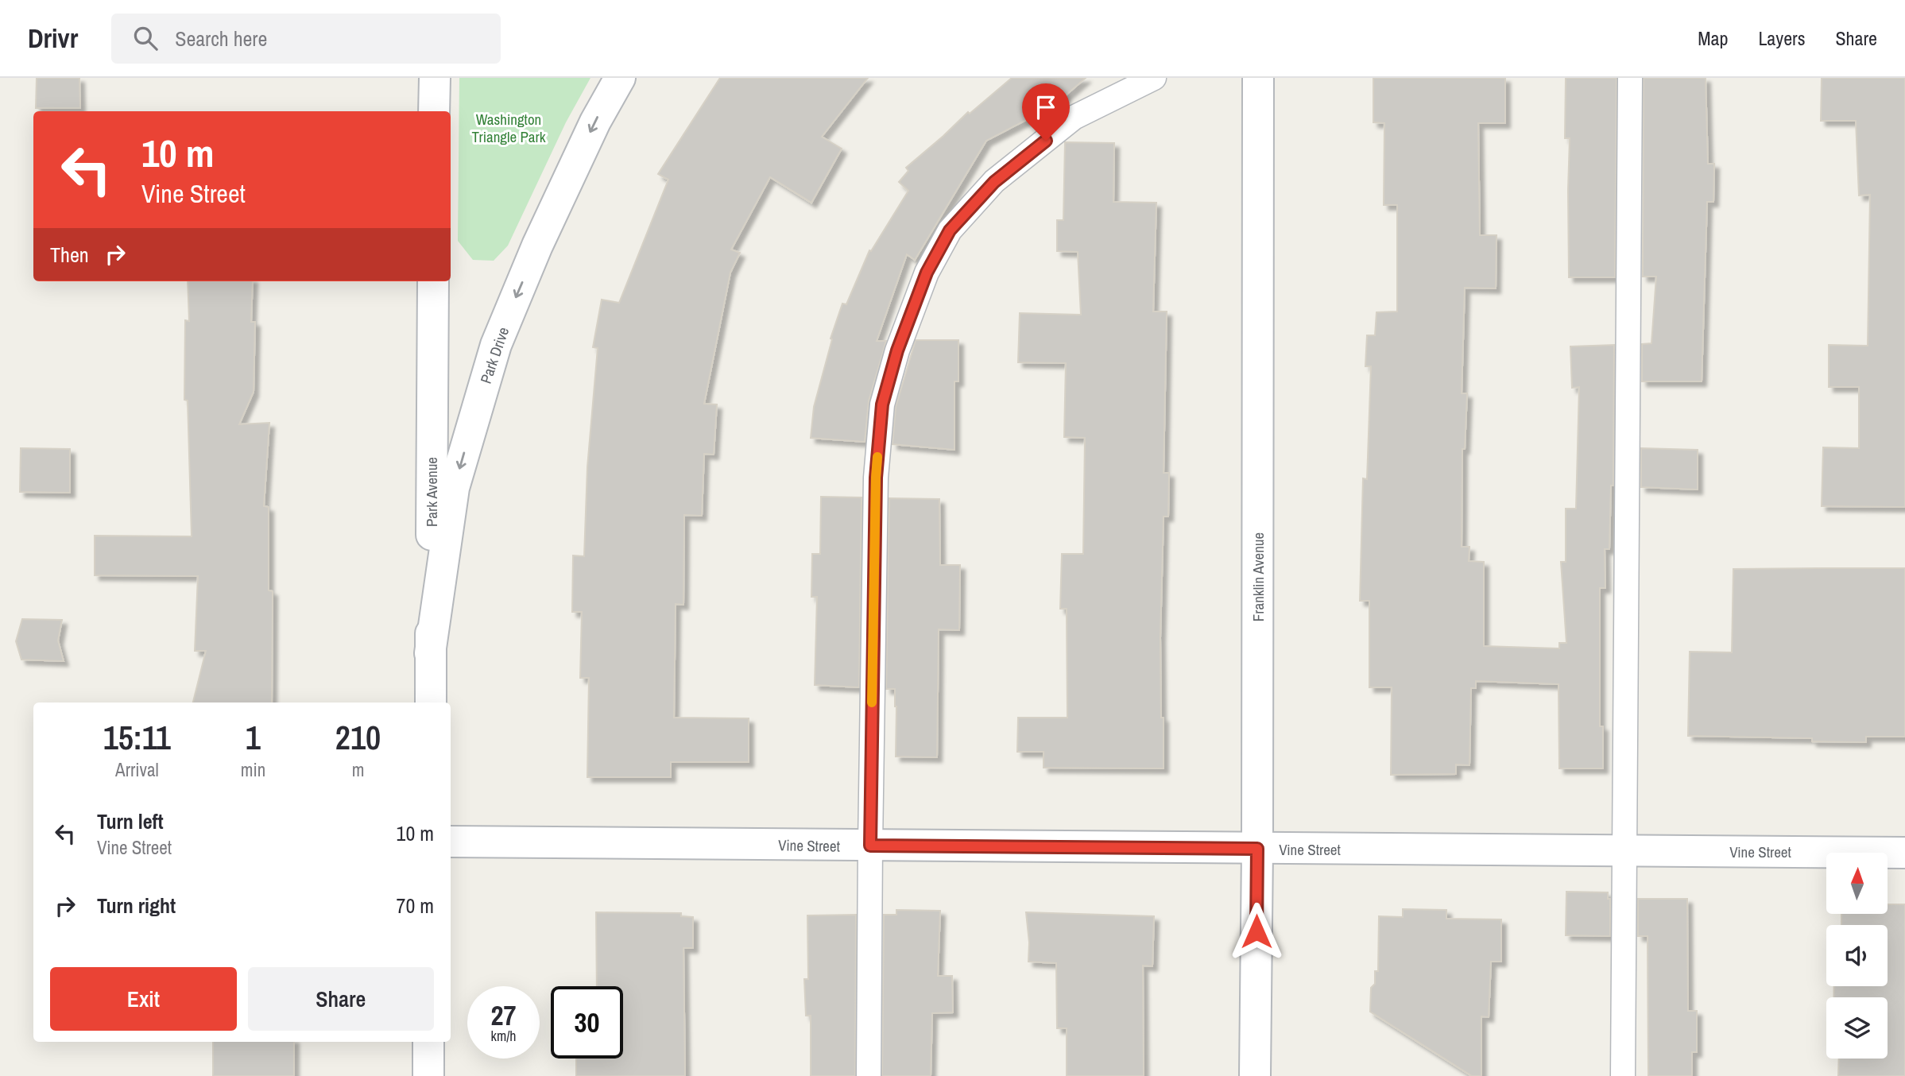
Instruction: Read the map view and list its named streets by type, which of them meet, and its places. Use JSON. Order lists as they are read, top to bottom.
{
  "streets": {
    "street": [
      "Park Drive",
      "Park Avenue",
      "Franklin Avenue",
      "Vine Street"
    ]
  },
  "crossings": [
    ["Park Drive", "Park Avenue"],
    ["Franklin Avenue", "Vine Street"]
  ],
  "one_way": ["Park Drive"],
  "parks": ["Washington Triangle Park"],
  "north": "top",
  "page": {
    "header": "Drivr",
    "search": "Search here",
    "nav": ["Map", "Layers", "Share"],
    "turn": ["10 m", "Vine Street"],
    "then": "Then",
    "eta": [
      "15:11",
      "Arrival",
      "1",
      "min",
      "210",
      "m"
    ],
    "list": [
      {
        "name": "Turn left",
        "note": "Vine Street",
        "value": "10 m"
      },
      {
        "name": "Turn right",
        "value": "70 m"
      }
    ],
    "buttons": ["Exit", "Share"],
    "speed": "27 km/h",
    "limit": "30"
  }
}
